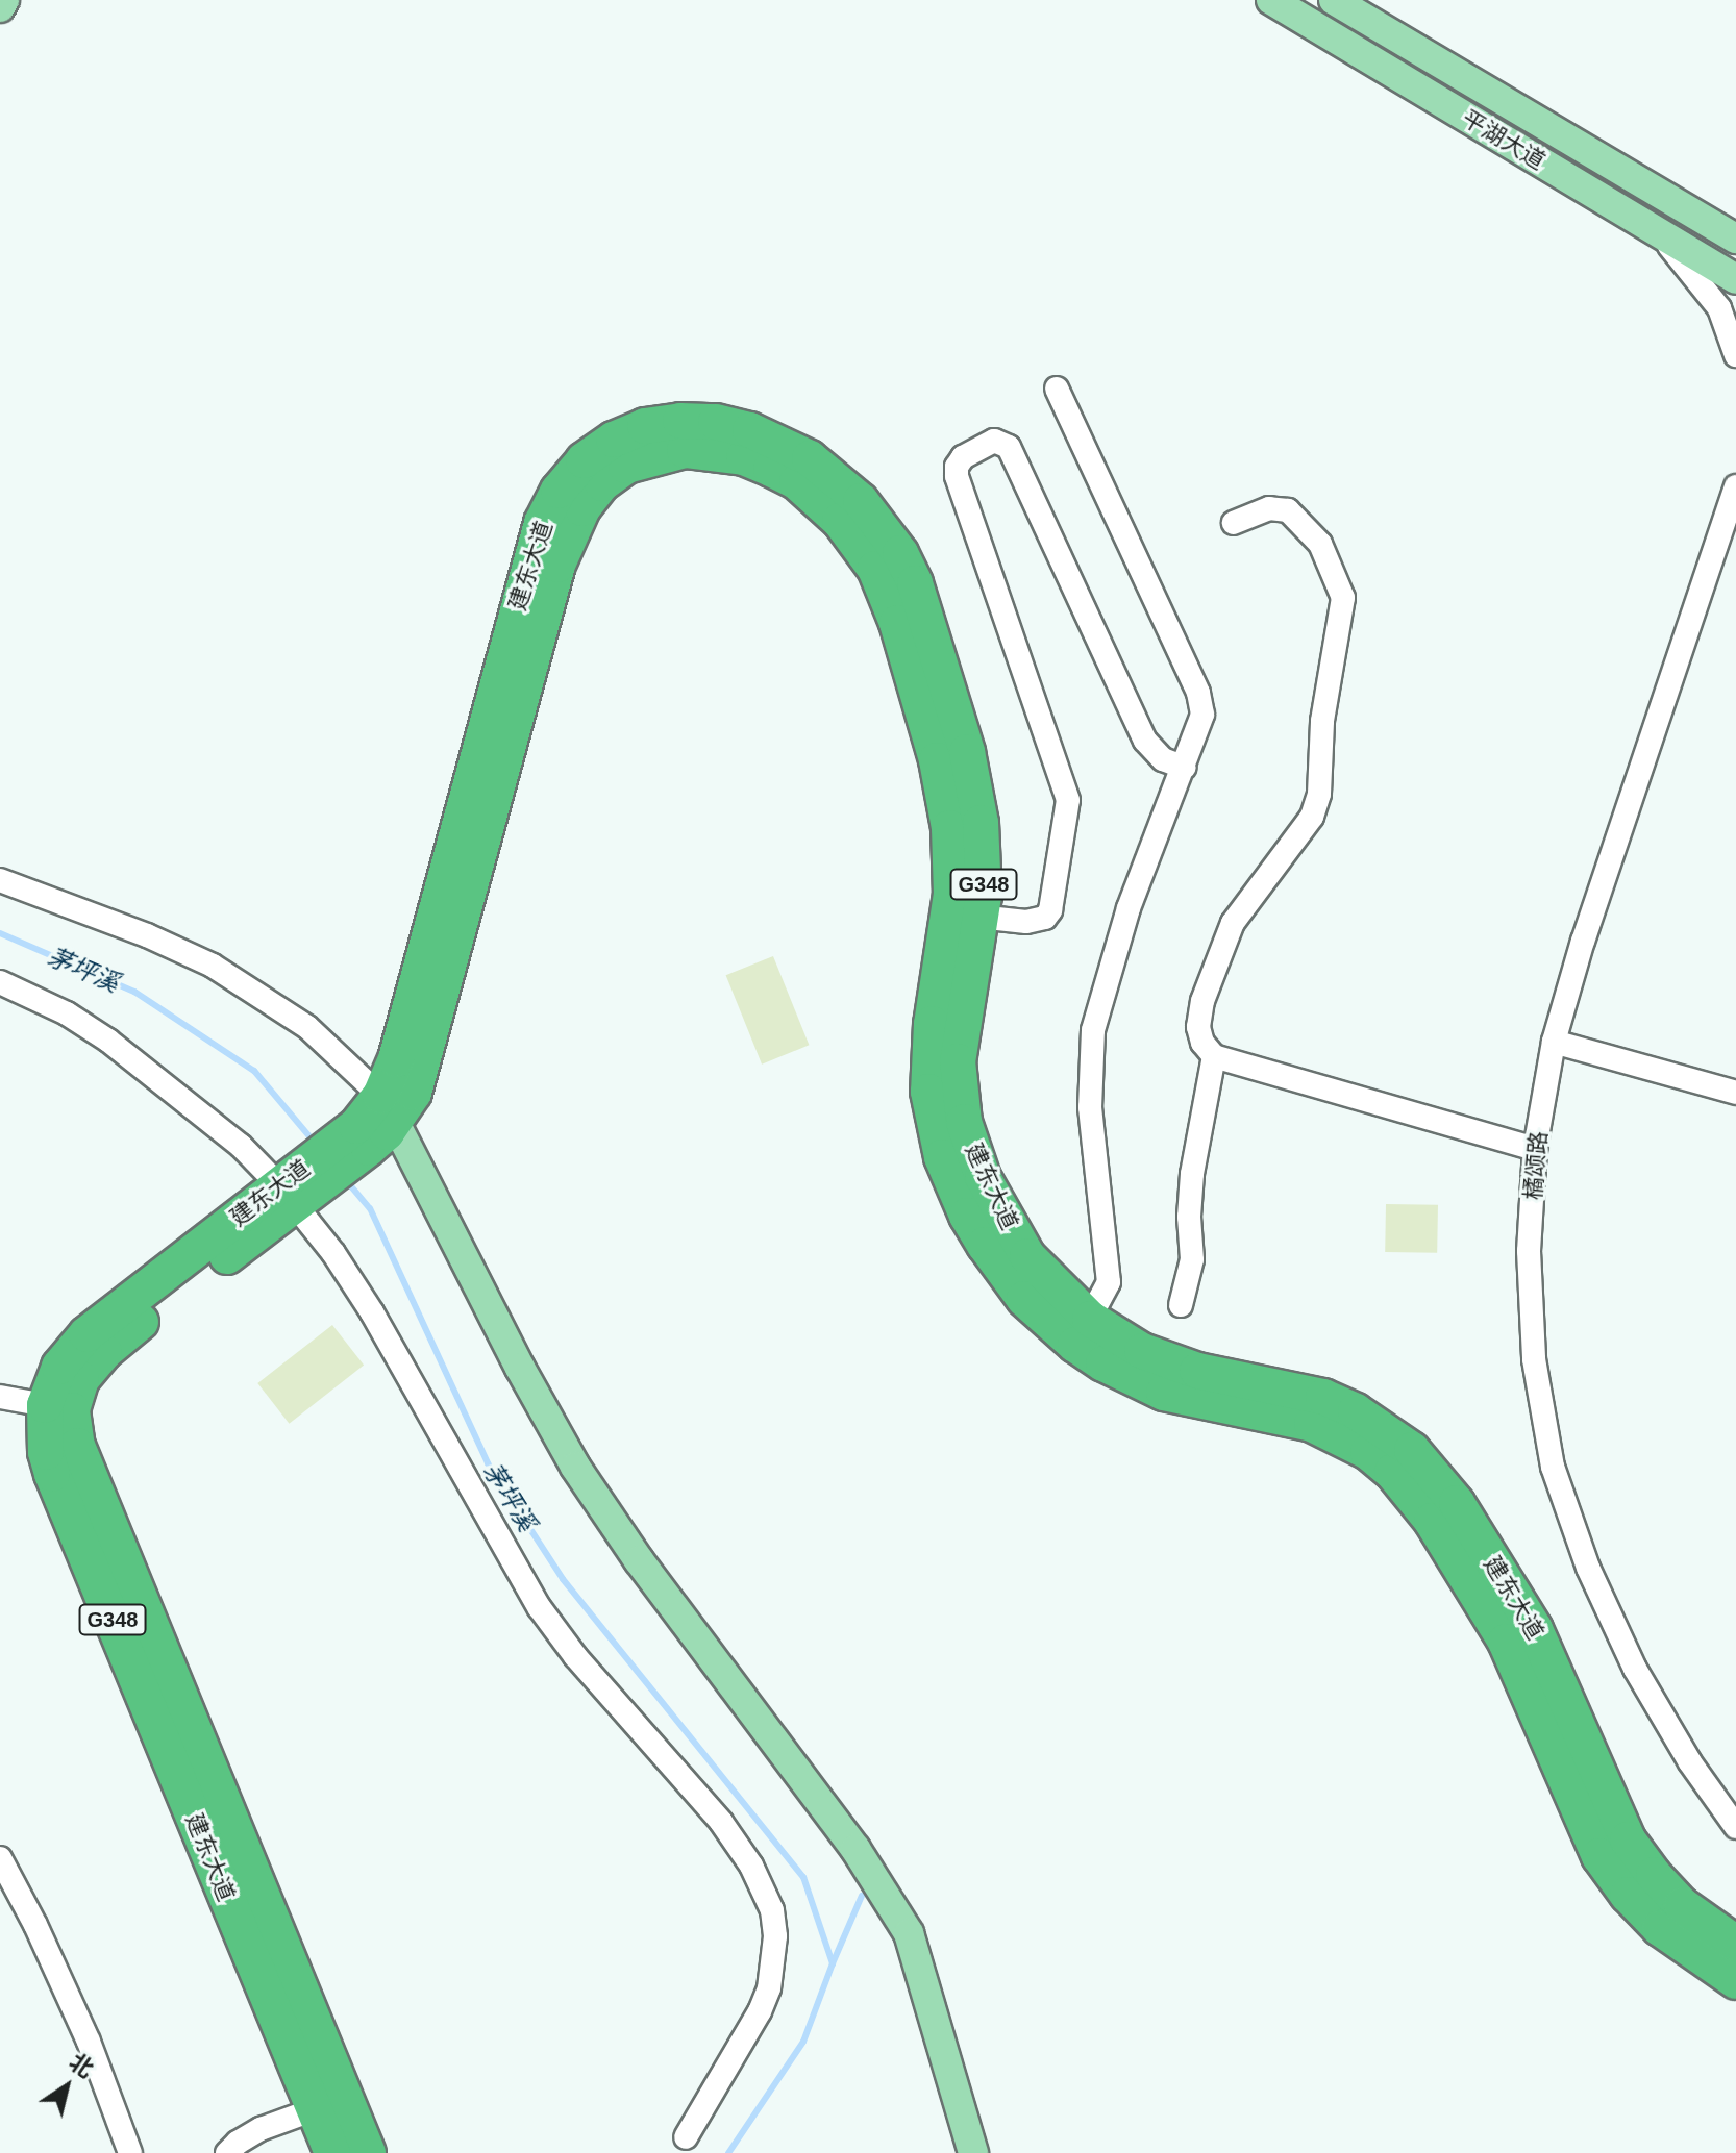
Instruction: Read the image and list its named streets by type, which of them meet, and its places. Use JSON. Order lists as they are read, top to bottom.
{
  "streets": {
    "highway": ["建东大道", "G348"],
    "main road": ["平湖大道"],
    "street": ["橘颂路"]
  },
  "water": ["茅坪溪"],
  "north": "top right"
}
